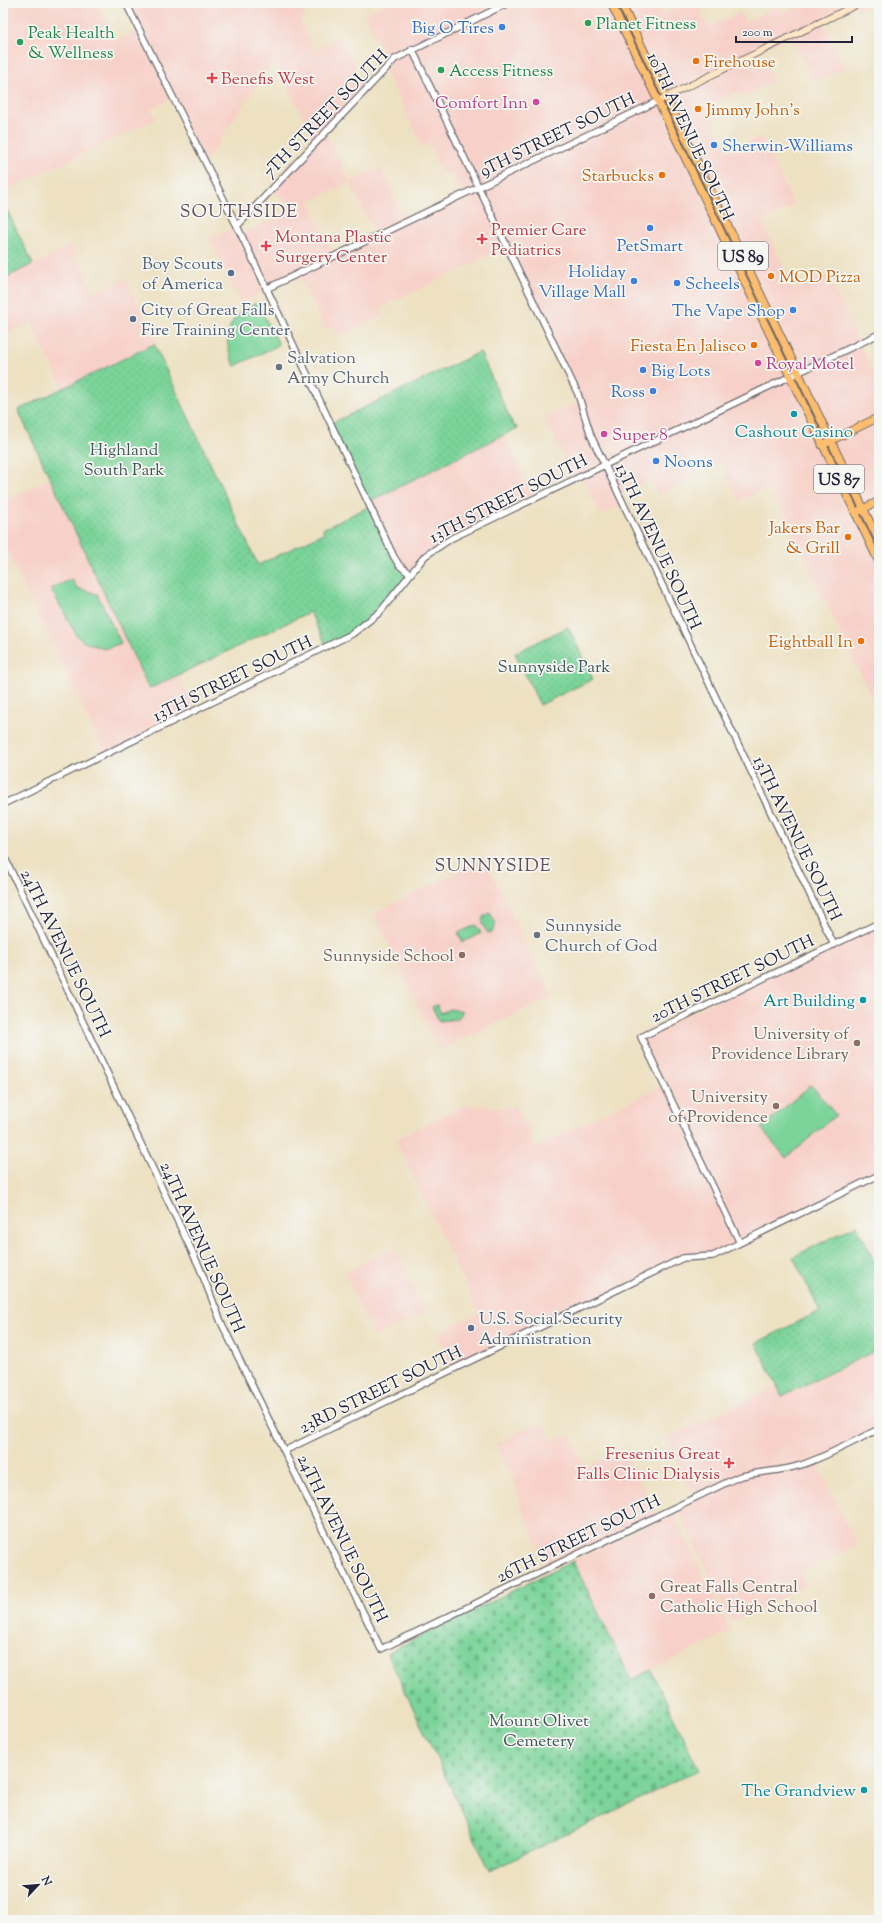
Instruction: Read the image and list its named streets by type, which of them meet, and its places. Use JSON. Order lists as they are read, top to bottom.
{
  "streets": {
    "main road": [
      "9TH STREET SOUTH",
      "10TH AVENUE SOUTH",
      "US 89",
      "US 87"
    ],
    "street": [
      "7TH STREET SOUTH",
      "13TH STREET SOUTH",
      "13TH AVENUE SOUTH",
      "24TH AVENUE SOUTH",
      "20TH STREET SOUTH",
      "23RD STREET SOUTH",
      "26TH STREET SOUTH"
    ]
  },
  "crossings": [
    ["7TH STREET SOUTH", "13TH AVENUE SOUTH"],
    ["9TH STREET SOUTH", "10TH AVENUE SOUTH"],
    ["9TH STREET SOUTH", "13TH AVENUE SOUTH"],
    ["10TH AVENUE SOUTH", "US 87"],
    ["10TH AVENUE SOUTH", "13TH STREET SOUTH"],
    ["13TH STREET SOUTH", "13TH AVENUE SOUTH"],
    ["13TH AVENUE SOUTH", "20TH STREET SOUTH"],
    ["24TH AVENUE SOUTH", "23RD STREET SOUTH"],
    ["24TH AVENUE SOUTH", "26TH STREET SOUTH"],
    ["20TH STREET SOUTH", "23RD STREET SOUTH"]
  ],
  "districts": ["SOUTHSIDE", "SUNNYSIDE"],
  "parks": ["Highland South Park", "Sunnyside Park", "Mount Olivet Cemetery"],
  "places": {
    "other": [
      "Planet Fitness",
      "Big O Tires",
      "Peak Health & Wellness",
      "Firehouse",
      "Access Fitness",
      "Comfort Inn",
      "Jimmy John's",
      "Sherwin-Williams",
      "Starbucks",
      "PetSmart",
      "Boy Scouts of America",
      "MOD Pizza",
      "Holiday Village Mall",
      "Scheels",
      "The Vape Shop",
      "City of Great Falls Fire Training Center",
      "Fiesta En Jalisco",
      "Royal Motel",
      "Salvation Army Church",
      "Big Lots",
      "Ross",
      "Cashout Casino",
      "Super 8",
      "Noons",
      "Jakers Bar & Grill",
      "Eightball In",
      "Sunnyside Church of God",
      "Sunnyside School",
      "Art Building",
      "University of Providence Library",
      "University of Providence",
      "U.S. Social Security Administration",
      "Great Falls Central Catholic High School",
      "The Grandview"
    ],
    "health": [
      "Benefis West",
      "Premier Care Pediatrics",
      "Montana Plastic Surgery Center",
      "Fresenius Great Falls Clinic Dialysis"
    ]
  },
  "scale_bar": "200 m",
  "north": "top right"
}
